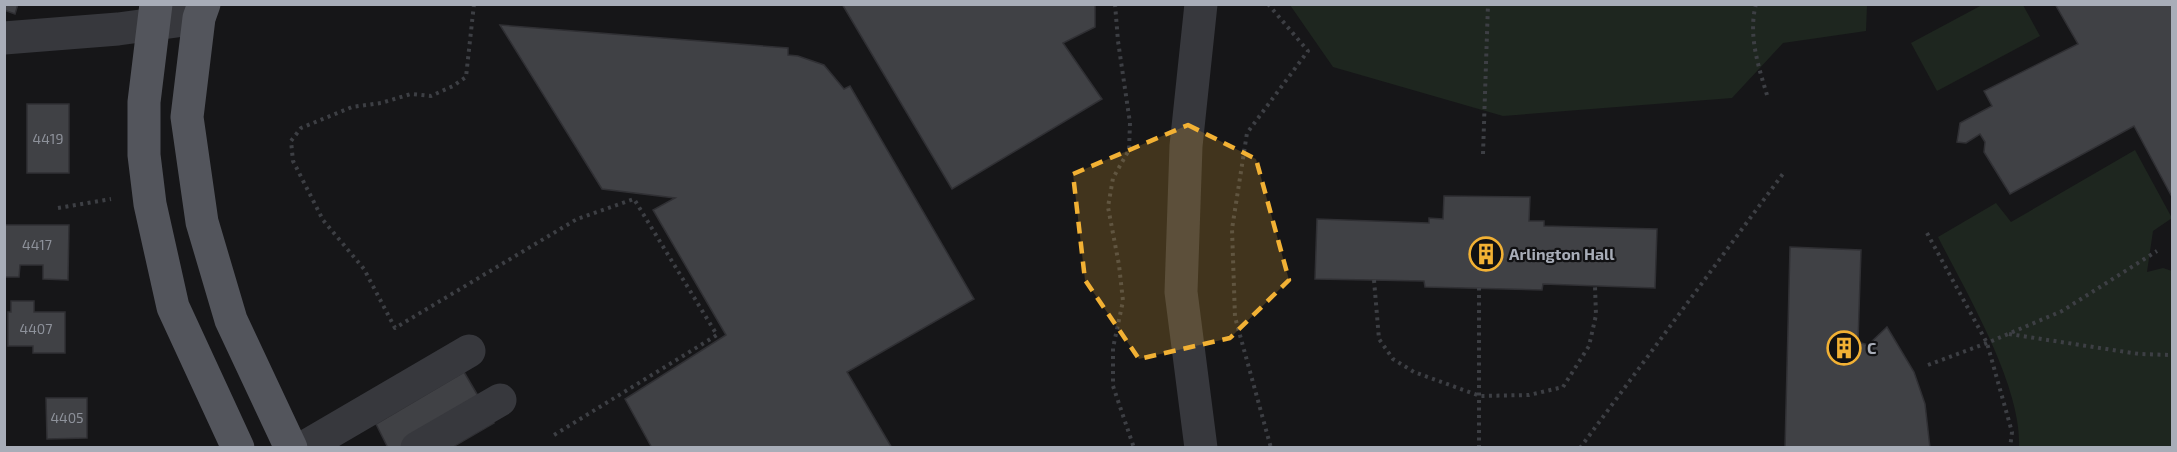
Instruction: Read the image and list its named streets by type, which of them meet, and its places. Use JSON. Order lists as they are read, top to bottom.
{
  "places": {
    "building": ["Arlington Hall", "C"]
  },
  "house_numbers": [
    "4419",
    "4417",
    "4407",
    "4405"
  ]
}
